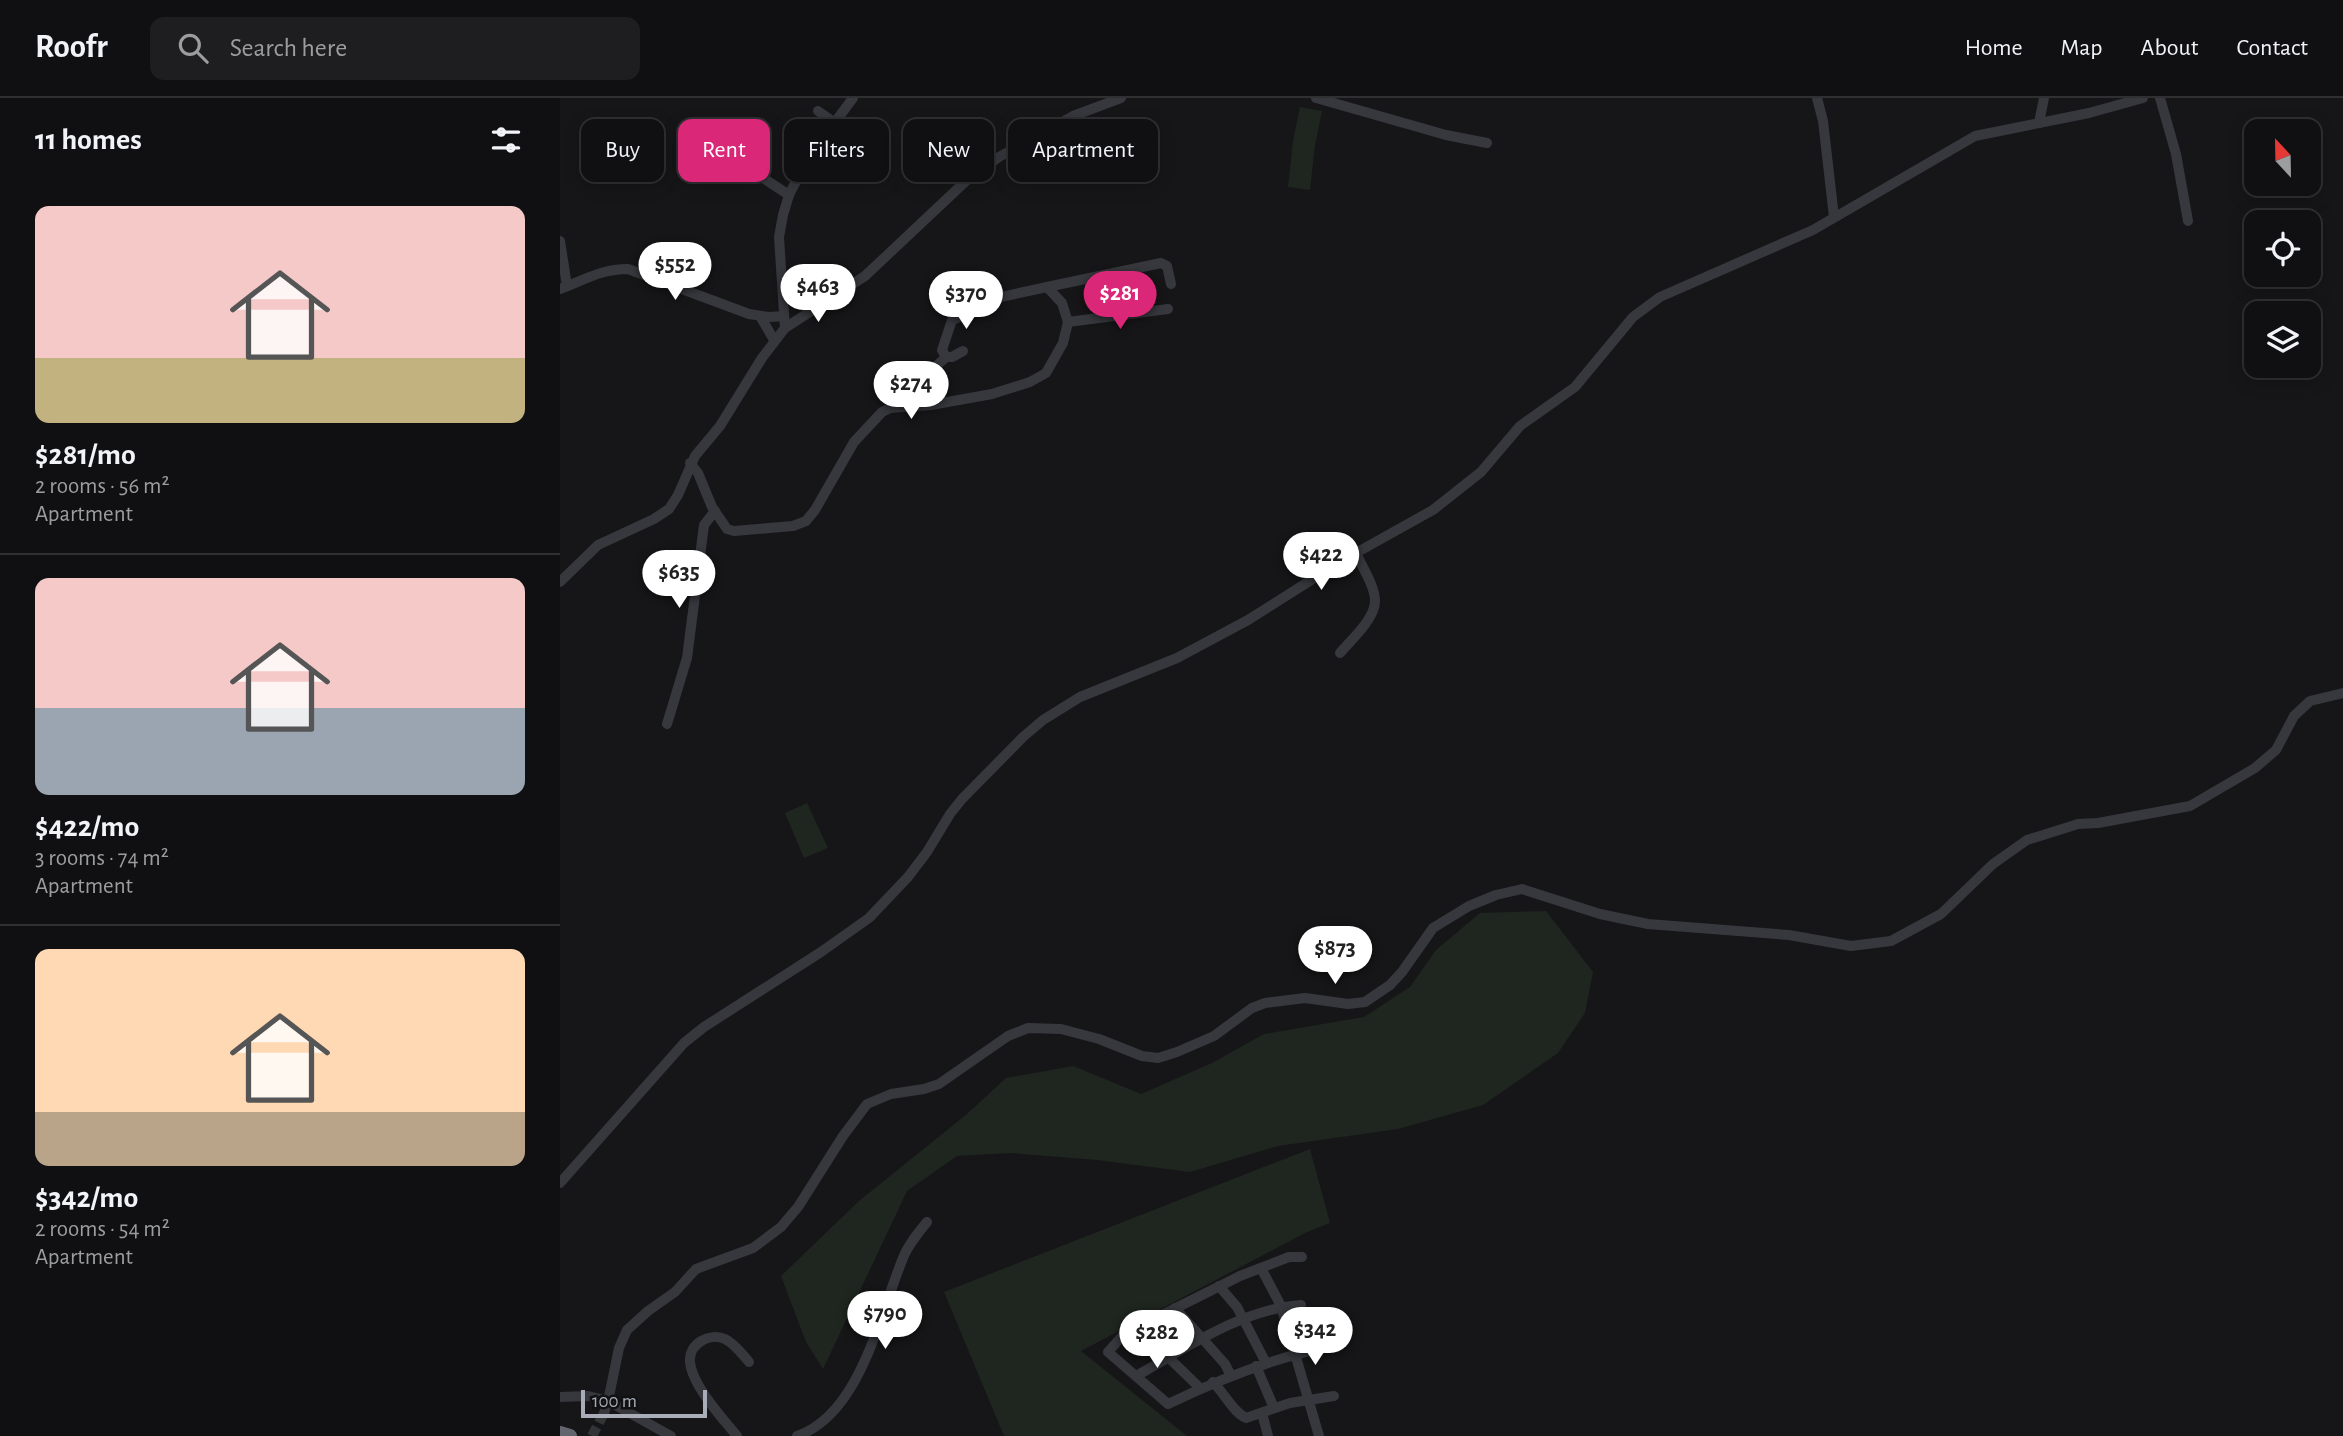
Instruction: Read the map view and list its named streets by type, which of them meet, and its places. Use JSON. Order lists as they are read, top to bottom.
{
  "scale_bar": "100 m",
  "north": "top",
  "page": {
    "header": "Roofr",
    "search": "Search here",
    "nav": [
      "Home",
      "Map",
      "About",
      "Contact"
    ],
    "heading": "11 homes",
    "chip": [
      "Buy",
      "Rent",
      "Filters",
      "New",
      "Apartment"
    ],
    "list": [
      {
        "name": "$281/mo",
        "note": "2 rooms · 56 m² · Apartment"
      },
      {
        "name": "$422/mo",
        "note": "3 rooms · 74 m² · Apartment"
      },
      {
        "name": "$342/mo",
        "note": "2 rooms · 54 m² · Apartment"
      }
    ],
    "price": [
      "$552",
      "$463",
      "$370",
      "$281",
      "$274",
      "$422",
      "$635",
      "$873",
      "$790",
      "$342",
      "$282"
    ],
    "scale": "100 m"
  }
}
